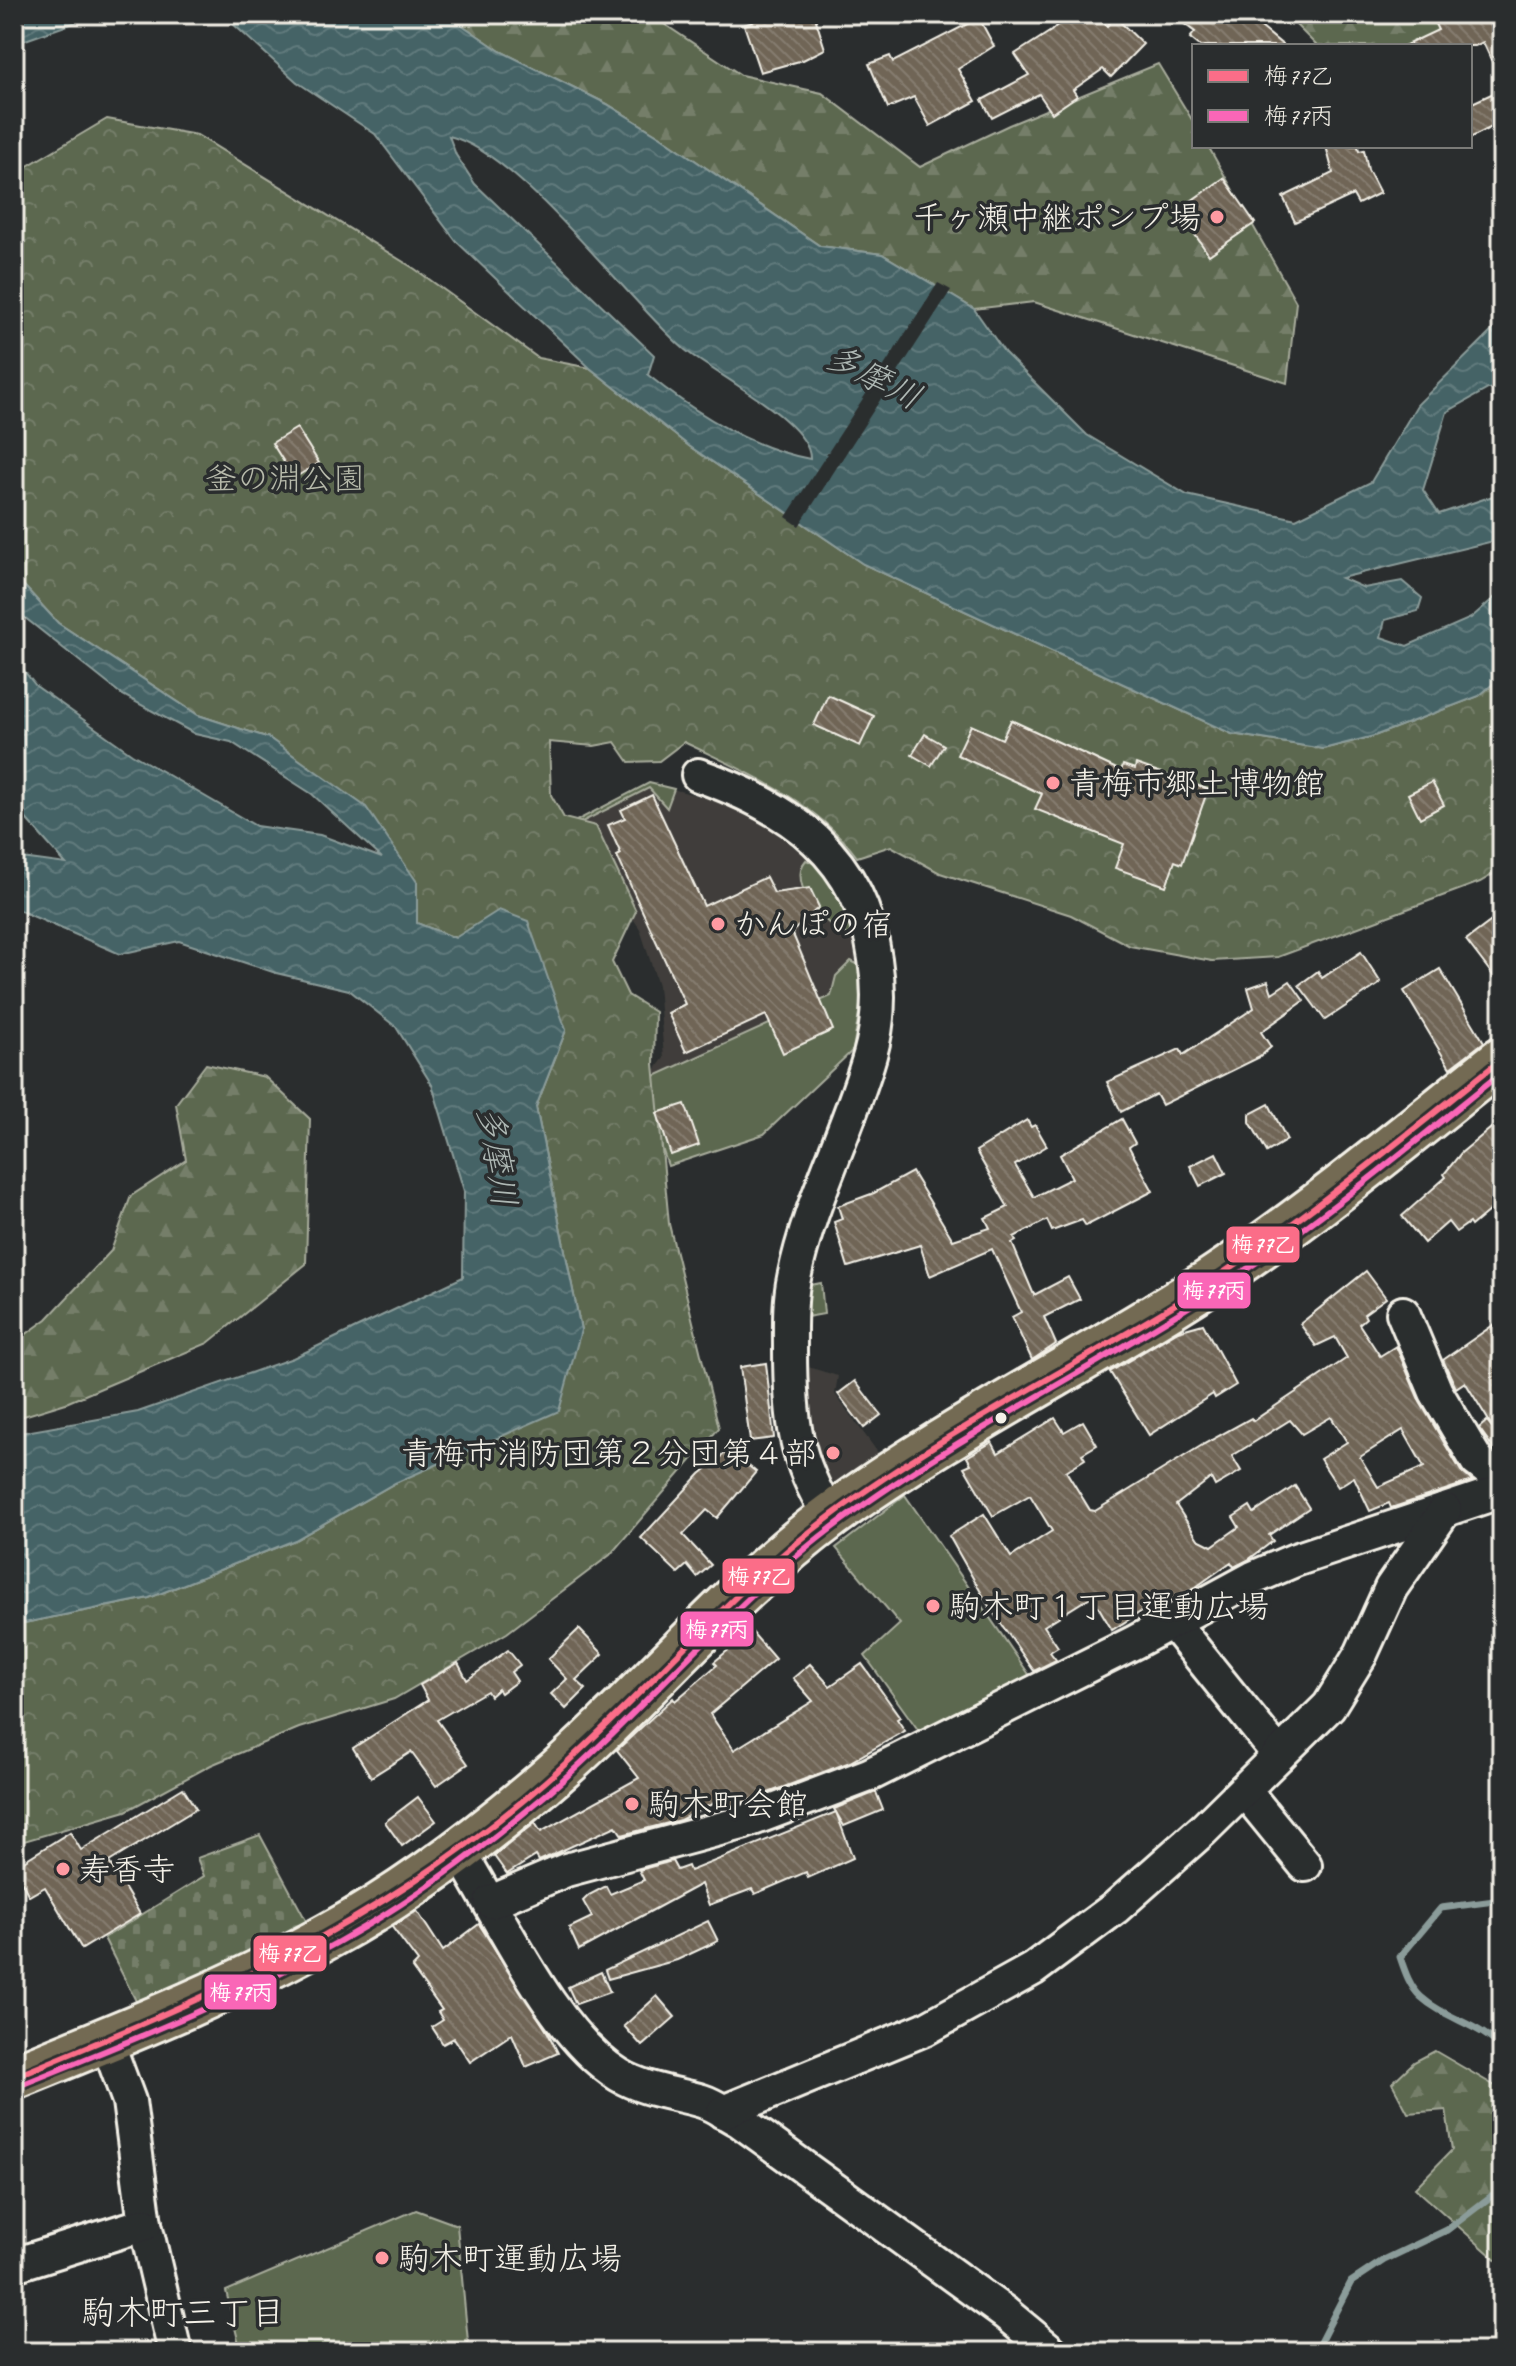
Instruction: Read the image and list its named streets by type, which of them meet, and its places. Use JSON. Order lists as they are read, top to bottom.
{
  "districts": ["駒木町三丁目"],
  "water": ["多摩川"],
  "parks": ["釜の淵公園"],
  "places": [
    "千ヶ瀬中継ポンプ場",
    "青梅市郷土博物館",
    "かんぽの宿",
    "青梅市消防団第２分団第４部",
    "駒木町１丁目運動広場",
    "駒木町会館",
    "寿香寺",
    "駒木町運動広場"
  ],
  "lines": ["transit line 梅77乙", "transit line 梅77丙"],
  "legend": ["梅77乙", "梅77丙"]
}
